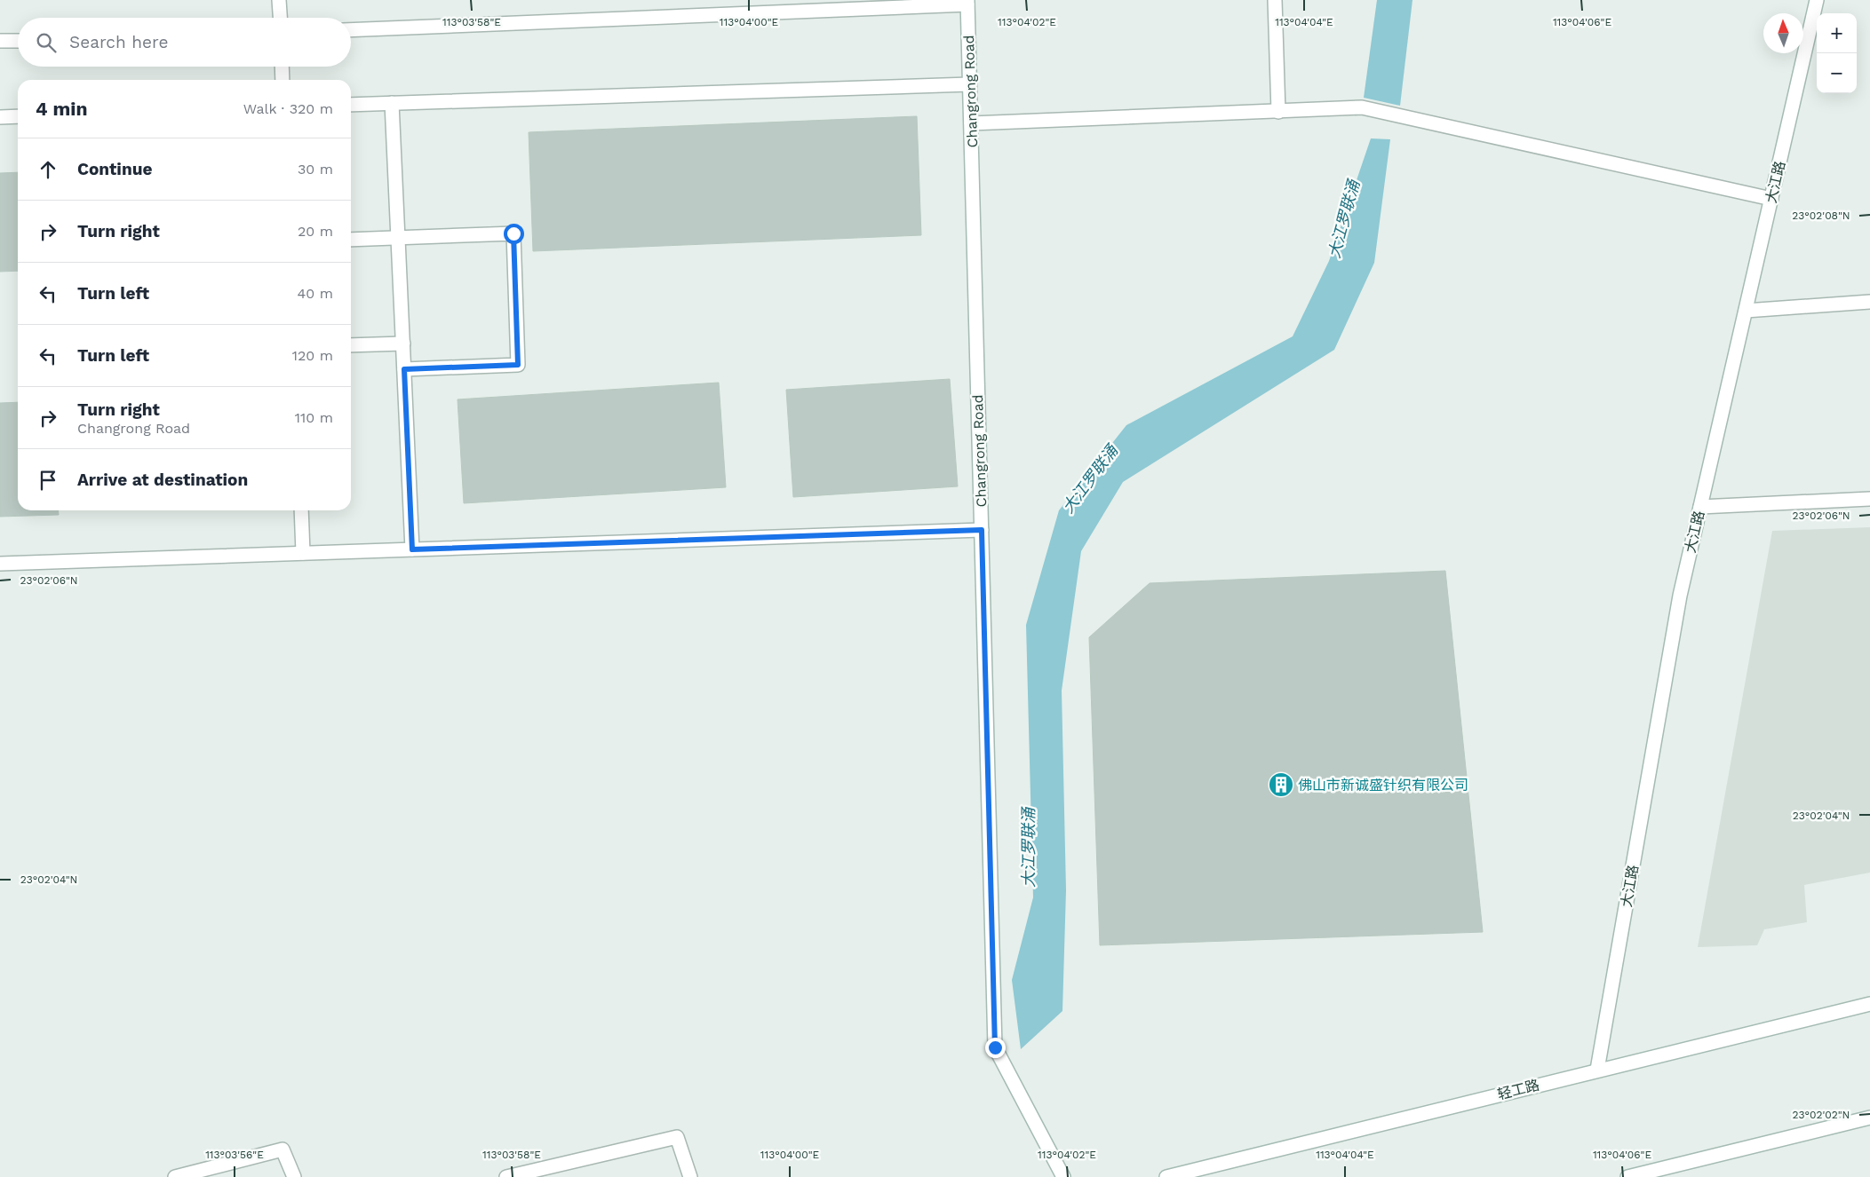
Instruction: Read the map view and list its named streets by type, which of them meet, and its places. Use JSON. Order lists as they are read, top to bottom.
{
  "streets": {
    "street": ["Changrong Road", "大江路", "轻工路"]
  },
  "crossings": [
    ["大江路", "轻工路"]
  ],
  "water": ["大江罗联涌"],
  "places": {
    "building": ["佛山市新诚盛针织有限公司"]
  },
  "north": "top",
  "page": {
    "map_buttons": ["+", "−"],
    "search": "Search here",
    "heading": ["4 min", "Walk · 320 m"],
    "list": [
      ["Continue", "30 m"],
      ["Turn right", "20 m"],
      ["Turn left", "40 m"],
      ["Turn left", "120 m"],
      ["Turn right", "Changrong Road", "110 m"],
      "Arrive at destination"
    ]
  },
  "coordinates": [
    "113°03'58\"E",
    "113°04'00\"E",
    "113°04'02\"E",
    "113°04'04\"E",
    "113°04'06\"E",
    "23°02'08\"N",
    "23°02'06\"N",
    "23°02'04\"N",
    "23°02'02\"N",
    "113°03'56\"E"
  ]
}
